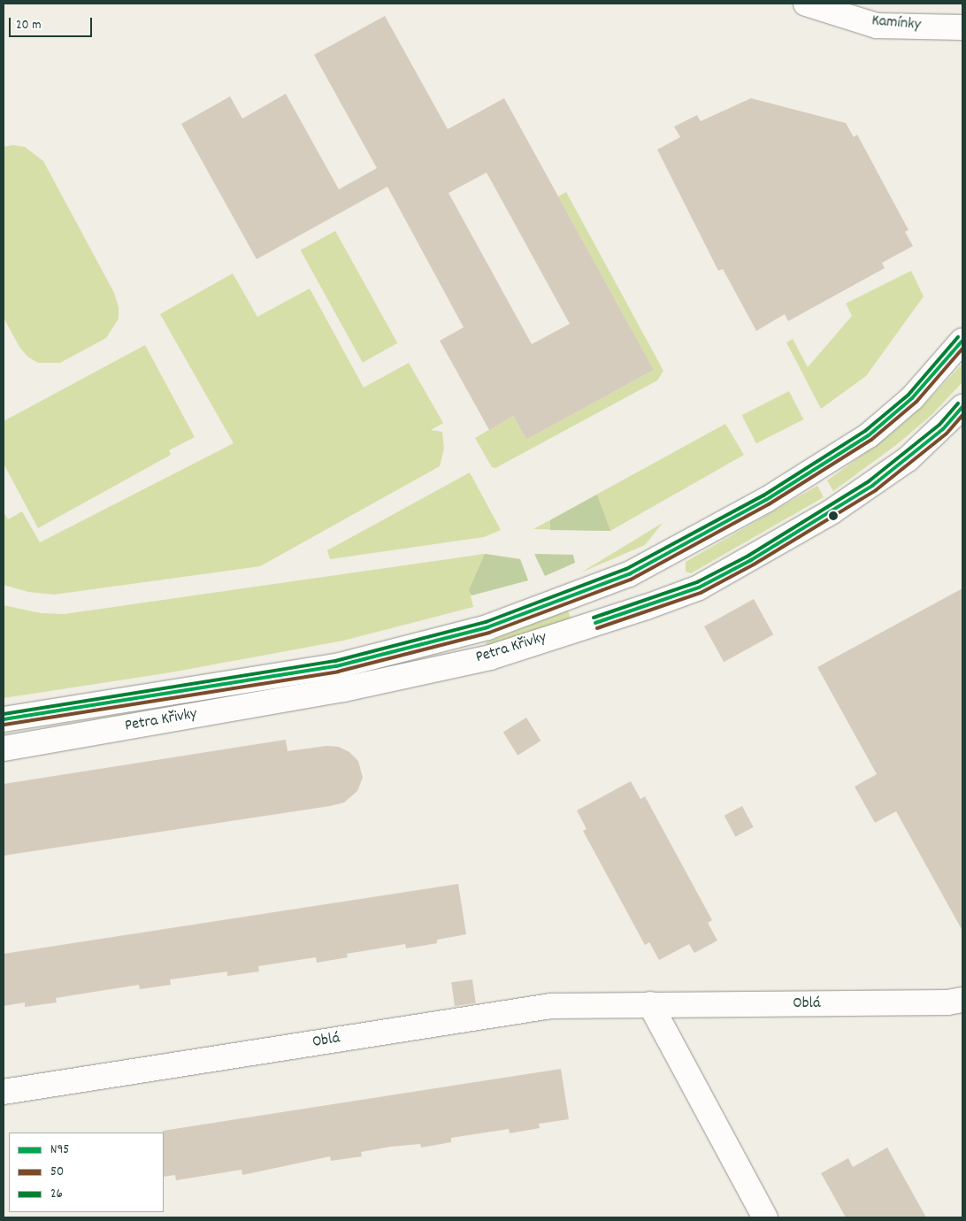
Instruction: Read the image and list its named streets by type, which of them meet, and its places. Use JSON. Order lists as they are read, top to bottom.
{
  "streets": {
    "street": ["Kamínky", "Petra Křivky", "Oblá"]
  },
  "lines": ["transit line 26", "transit line N95", "transit line 50"],
  "legend": ["N95", "50", "26"],
  "scale_bar": "20 m"
}
